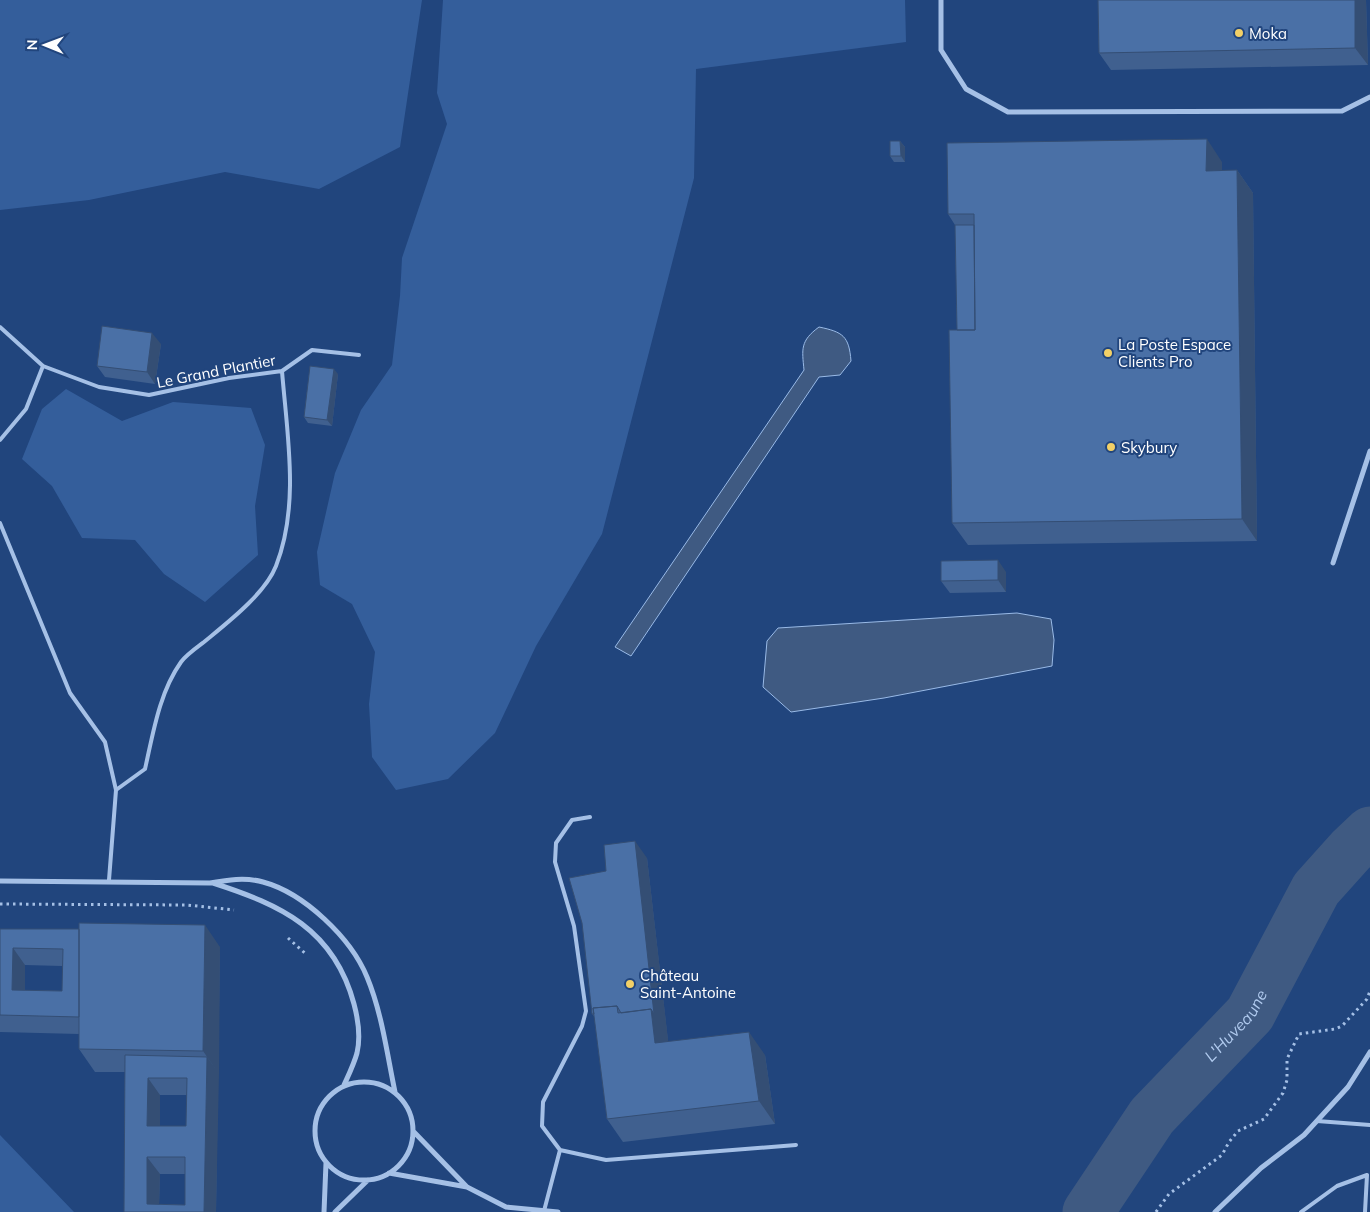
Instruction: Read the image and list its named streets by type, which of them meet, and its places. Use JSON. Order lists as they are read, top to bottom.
{
  "streets": {
    "lane": ["Le Grand Plantier"]
  },
  "water": ["L'Huveaune"],
  "places": [
    "Moka",
    "La Poste Espace Clients Pro",
    "Skybury",
    "Château Saint-Antoine"
  ],
  "north": "left"
}
